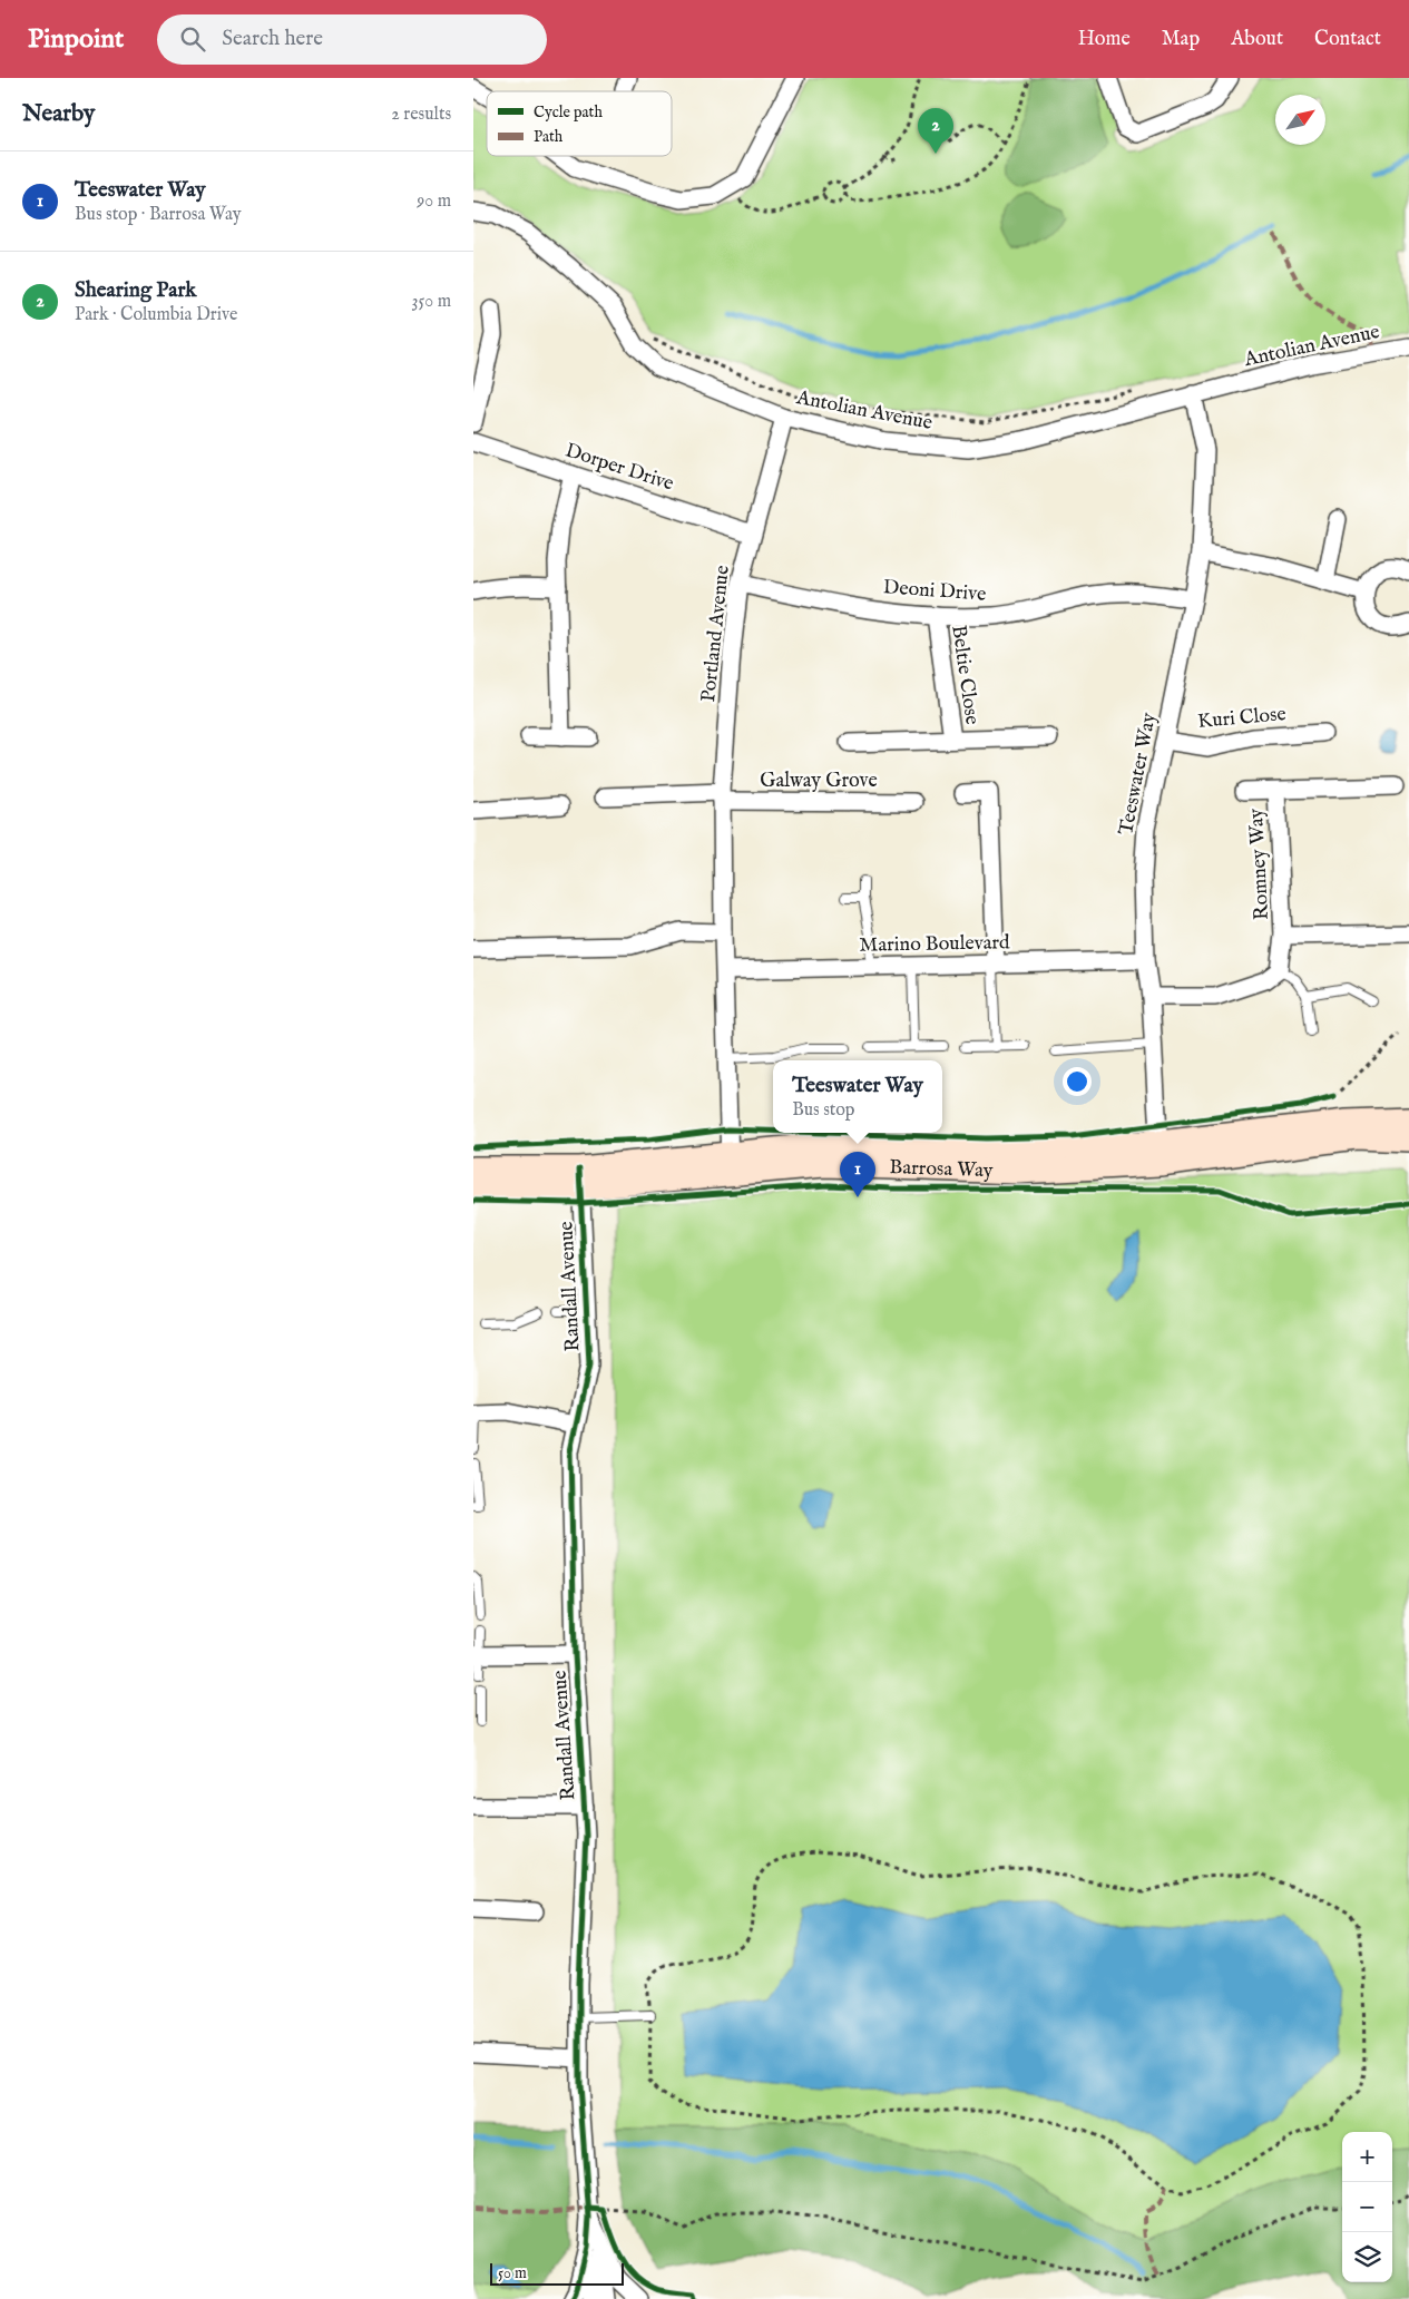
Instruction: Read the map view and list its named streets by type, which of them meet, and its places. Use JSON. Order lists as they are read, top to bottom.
{
  "streets": {
    "street": [
      "Antolian Avenue",
      "Dorper Drive",
      "Deoni Drive",
      "Portland Avenue",
      "Beltie Close",
      "Kuri Close",
      "Teeswater Way",
      "Galway Grove",
      "Romney Way",
      "Marino Boulevard",
      "Barrosa Way",
      "Randall Avenue"
    ]
  },
  "crossings": [
    ["Antolian Avenue", "Portland Avenue"],
    ["Antolian Avenue", "Teeswater Way"],
    ["Dorper Drive", "Portland Avenue"],
    ["Deoni Drive", "Portland Avenue"],
    ["Deoni Drive", "Beltie Close"],
    ["Deoni Drive", "Teeswater Way"],
    ["Portland Avenue", "Galway Grove"],
    ["Portland Avenue", "Marino Boulevard"],
    ["Portland Avenue", "Barrosa Way"],
    ["Kuri Close", "Teeswater Way"],
    ["Teeswater Way", "Marino Boulevard"],
    ["Teeswater Way", "Barrosa Way"],
    ["Barrosa Way", "Randall Avenue"]
  ],
  "legend": ["Cycle path", "Path"],
  "scale_bar": "50 m",
  "north": "top right",
  "page": {
    "header": "Pinpoint",
    "search": "Search here",
    "nav": [
      "Home",
      "Map",
      "About",
      "Contact"
    ],
    "heading": ["Nearby", "2 results"],
    "pins": ["2", "1"],
    "list": [
      {
        "mark": "1",
        "name": "Teeswater Way",
        "note": "Bus stop · Barrosa Way",
        "value": "90 m"
      },
      {
        "mark": "2",
        "name": "Shearing Park",
        "note": "Park · Columbia Drive",
        "value": "350 m"
      }
    ],
    "popup": ["Teeswater Way", "Bus stop"],
    "map_buttons": ["+", "−"],
    "scale": "50 m"
  }
}
